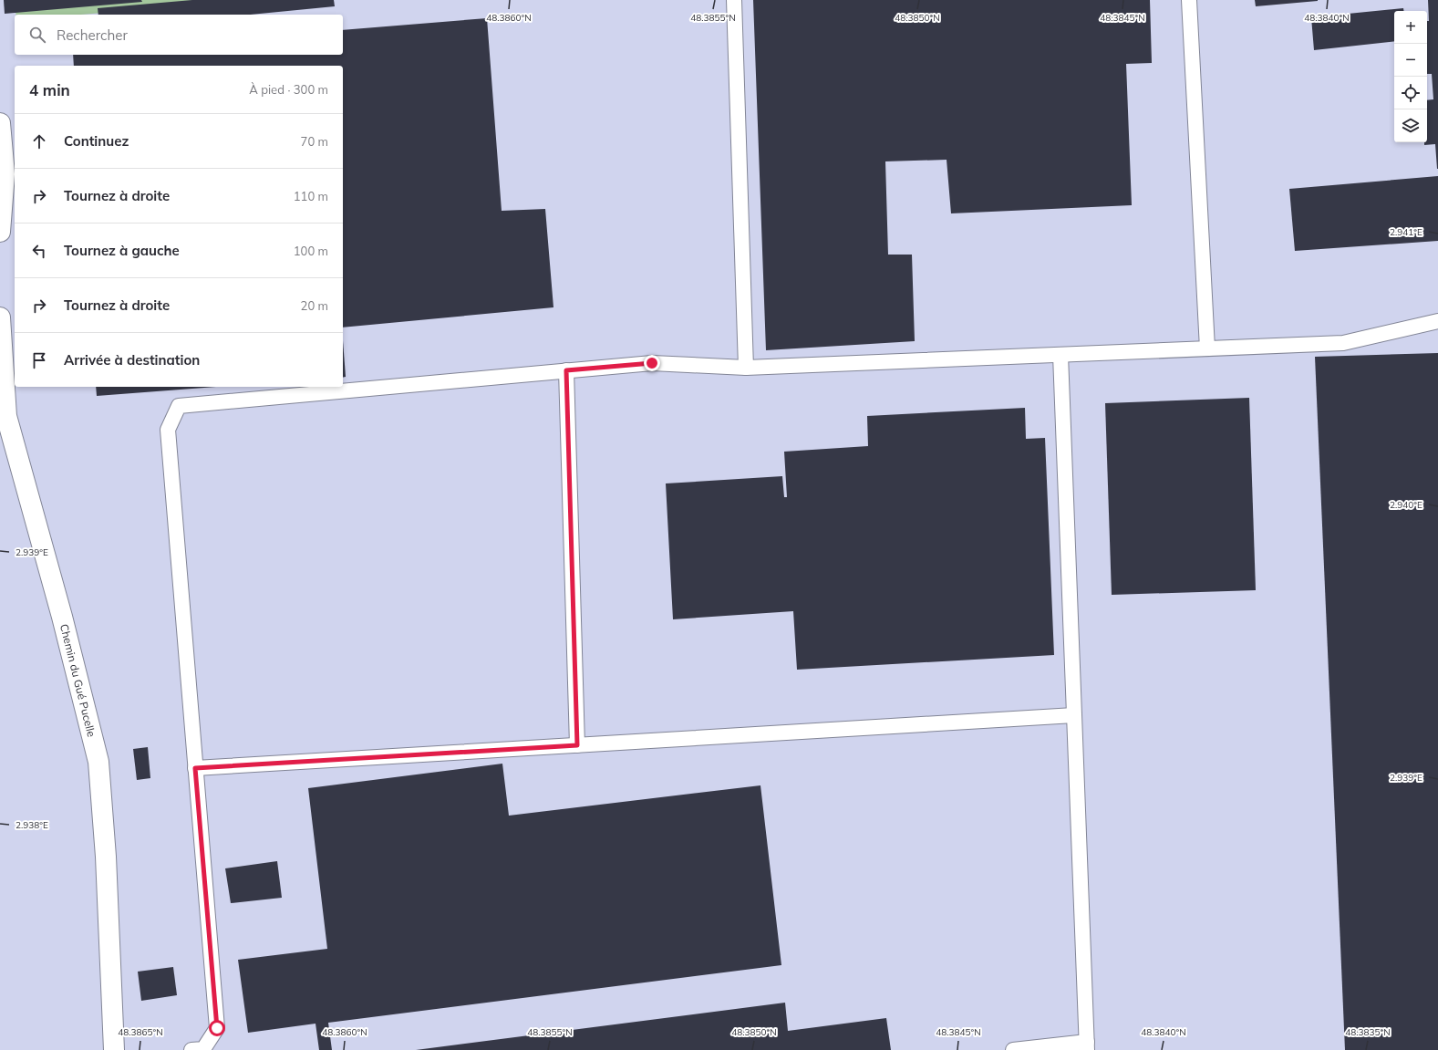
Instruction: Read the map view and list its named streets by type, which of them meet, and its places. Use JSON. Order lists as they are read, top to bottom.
{
  "streets": {
    "street": ["Chemin du Gué Pucelle"]
  },
  "page": {
    "map_buttons": ["+", "−"],
    "search": "Rechercher",
    "heading": ["4 min", "À pied · 300 m"],
    "list": [
      ["Continuez", "70 m"],
      ["Tournez à droite", "110 m"],
      ["Tournez à gauche", "100 m"],
      ["Tournez à droite", "20 m"],
      "Arrivée à destination"
    ]
  },
  "coordinates": [
    "48.3860°N",
    "48.3855°N",
    "48.3850°N",
    "48.3845°N",
    "48.3840°N",
    "2.941°E",
    "2.940°E",
    "2.939°E",
    "2.938°E",
    "48.3865°N",
    "48.3835°N"
  ]
}
